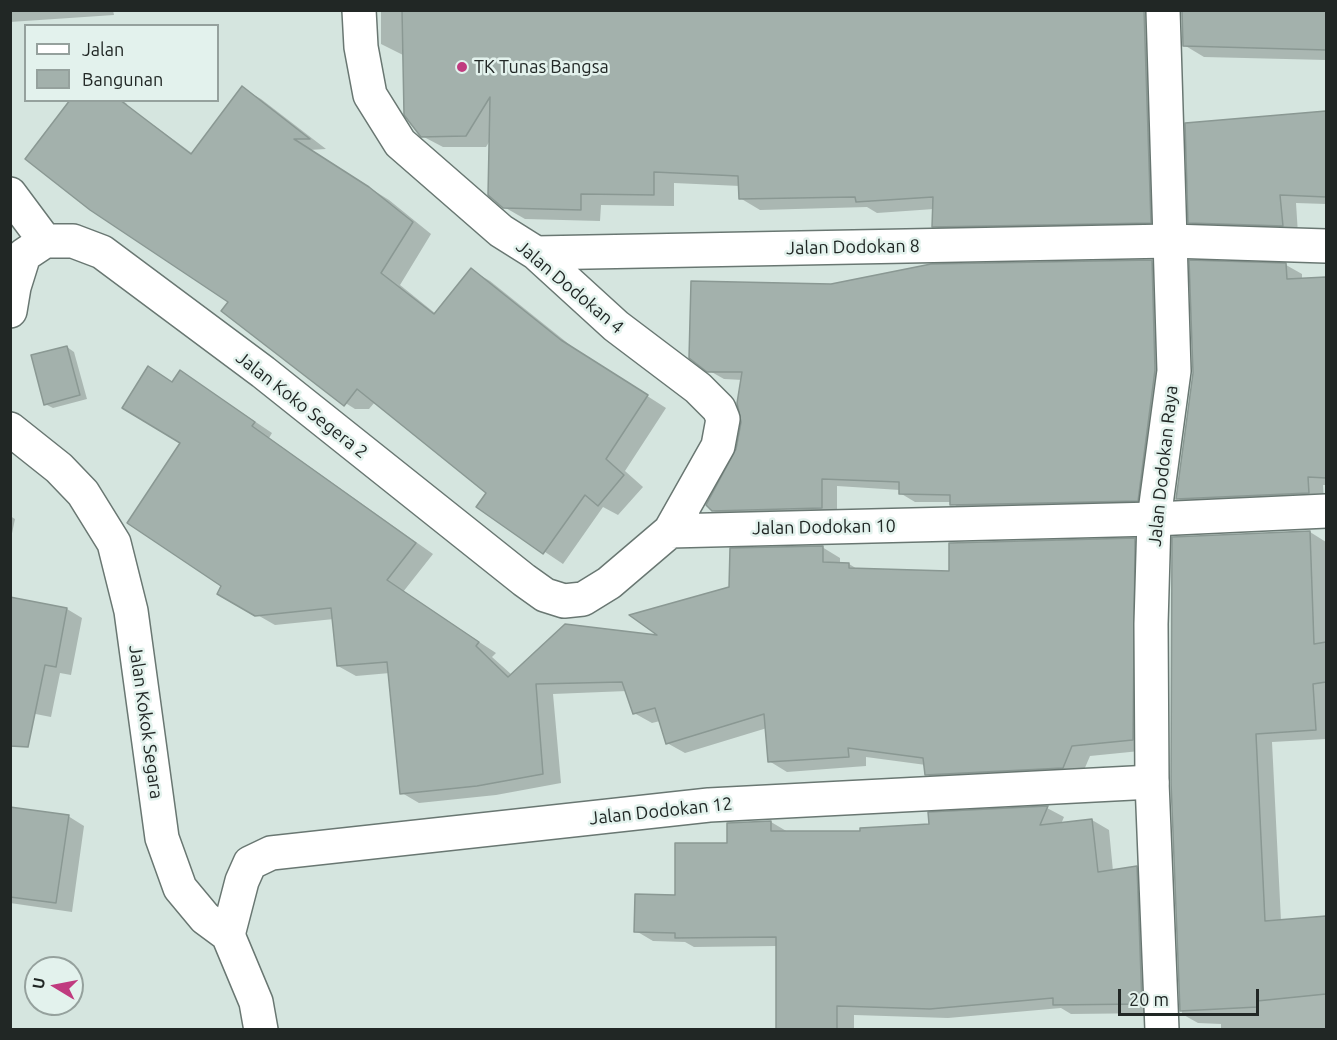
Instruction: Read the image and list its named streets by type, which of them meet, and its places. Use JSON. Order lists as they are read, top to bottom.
{
  "streets": {
    "street": [
      "Jalan Dodokan 8",
      "Jalan Dodokan 4",
      "Jalan Koko Segera 2",
      "Jalan Dodokan Raya",
      "Jalan Dodokan 10",
      "Jalan Kokok Segara",
      "Jalan Dodokan 12"
    ]
  },
  "crossings": [
    ["Jalan Dodokan 8", "Jalan Dodokan 4"],
    ["Jalan Dodokan 8", "Jalan Dodokan Raya"],
    ["Jalan Dodokan 4", "Jalan Koko Segera 2"],
    ["Jalan Dodokan 4", "Jalan Dodokan 10"],
    ["Jalan Koko Segera 2", "Jalan Dodokan 10"],
    ["Jalan Dodokan Raya", "Jalan Dodokan 10"],
    ["Jalan Dodokan Raya", "Jalan Dodokan 12"],
    ["Jalan Kokok Segara", "Jalan Dodokan 12"]
  ],
  "places": ["TK Tunas Bangsa"],
  "legend": ["Jalan", "Bangunan"],
  "scale_bar": "20 m",
  "north": "left"
}
